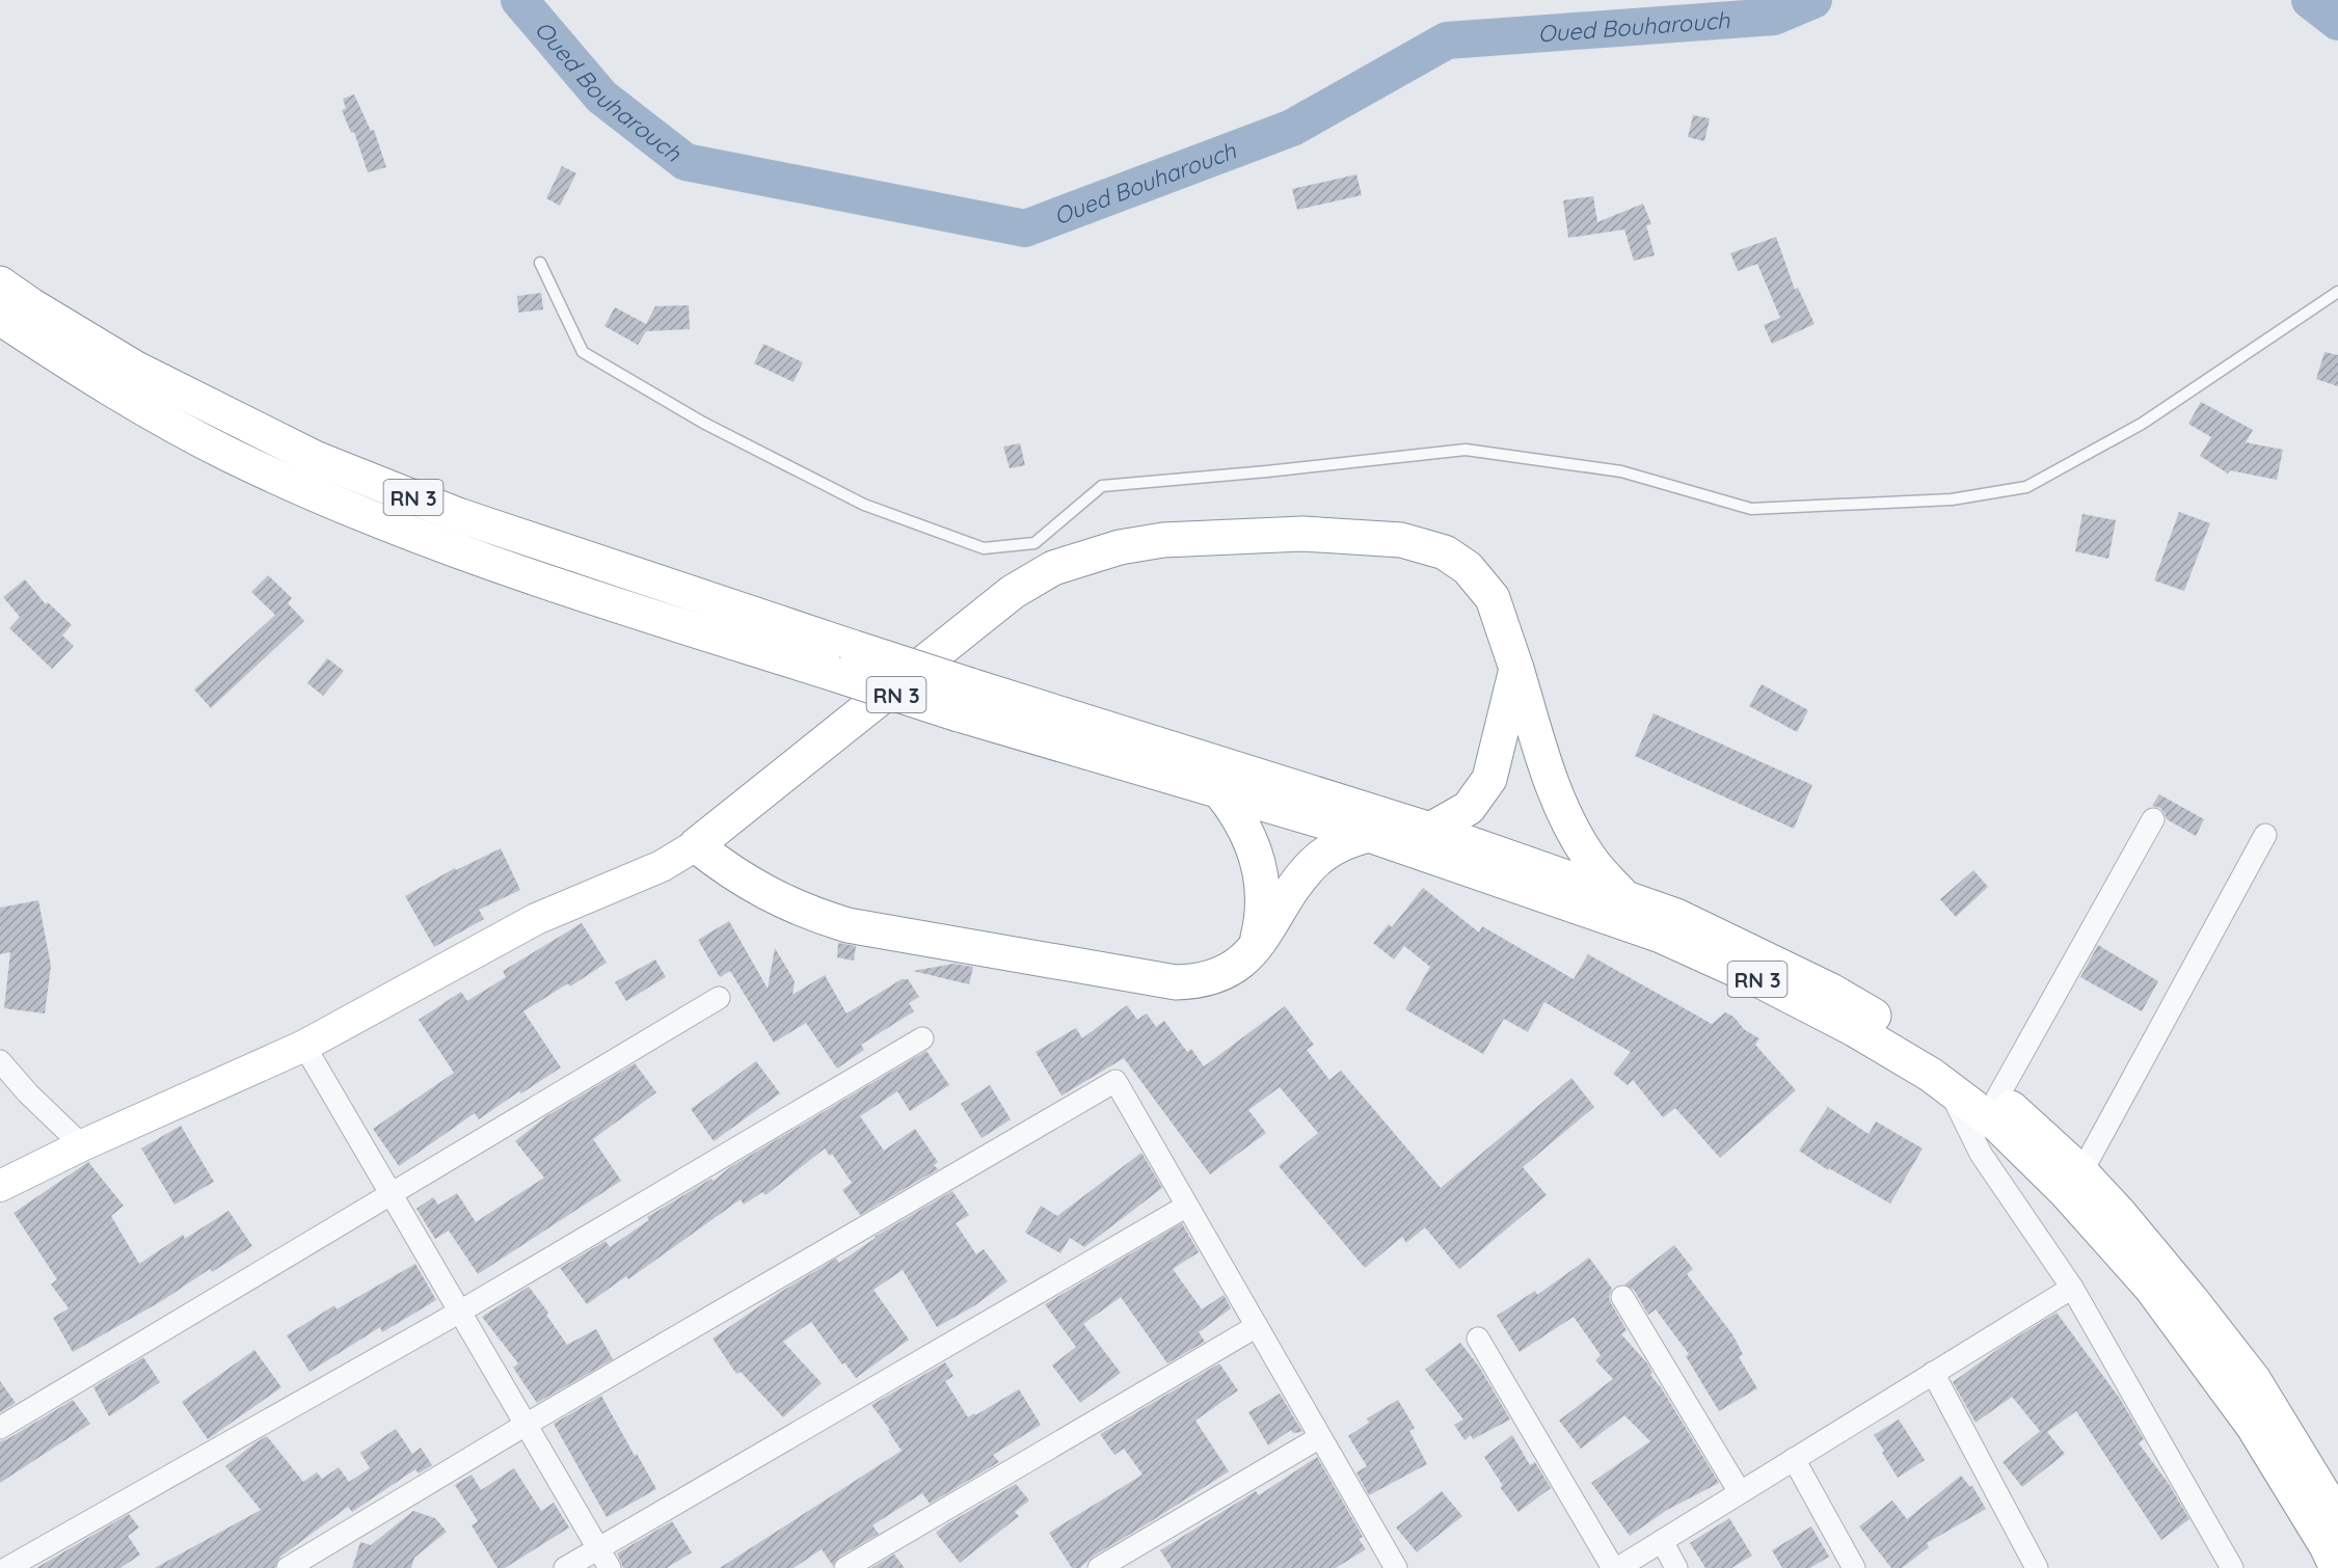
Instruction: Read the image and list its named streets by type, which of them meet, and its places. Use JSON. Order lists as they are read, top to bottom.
{
  "streets": {
    "highway": ["RN 3"]
  },
  "water": ["Oued Bouharouch"]
}
